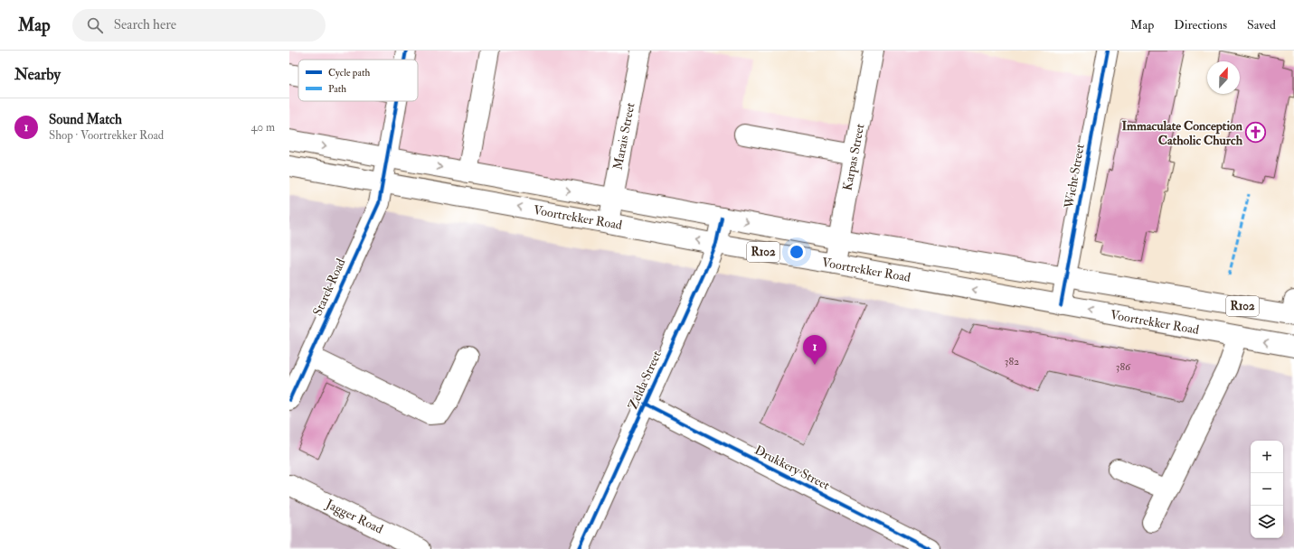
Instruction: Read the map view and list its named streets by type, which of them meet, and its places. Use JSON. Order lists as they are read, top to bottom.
{
  "streets": {
    "main road": [
      "Marais Street",
      "Karpas Street",
      "Wicht Street",
      "Voortrekker Road",
      "R102",
      "Starck Road",
      "Zelda Street",
      "Drukkery Street",
      "Jagger Road"
    ]
  },
  "crossings": [
    ["Marais Street", "Voortrekker Road"],
    ["Karpas Street", "Voortrekker Road"],
    ["Wicht Street", "Voortrekker Road"],
    ["Voortrekker Road", "Starck Road"],
    ["Voortrekker Road", "Zelda Street"],
    ["Zelda Street", "Drukkery Street"]
  ],
  "places": {
    "church": ["Immaculate Conception Catholic Church"]
  },
  "house_numbers": ["382", "386"],
  "legend": ["Cycle path", "Path"],
  "north": "top",
  "page": {
    "header": "Map",
    "search": "Search here",
    "nav": ["Map", "Directions", "Saved"],
    "heading": "Nearby",
    "list": [
      {
        "mark": "1",
        "name": "Sound Match",
        "note": "Shop · Voortrekker Road",
        "value": "40 m"
      }
    ],
    "pins": "1",
    "map_buttons": ["+", "−"]
  }
}
